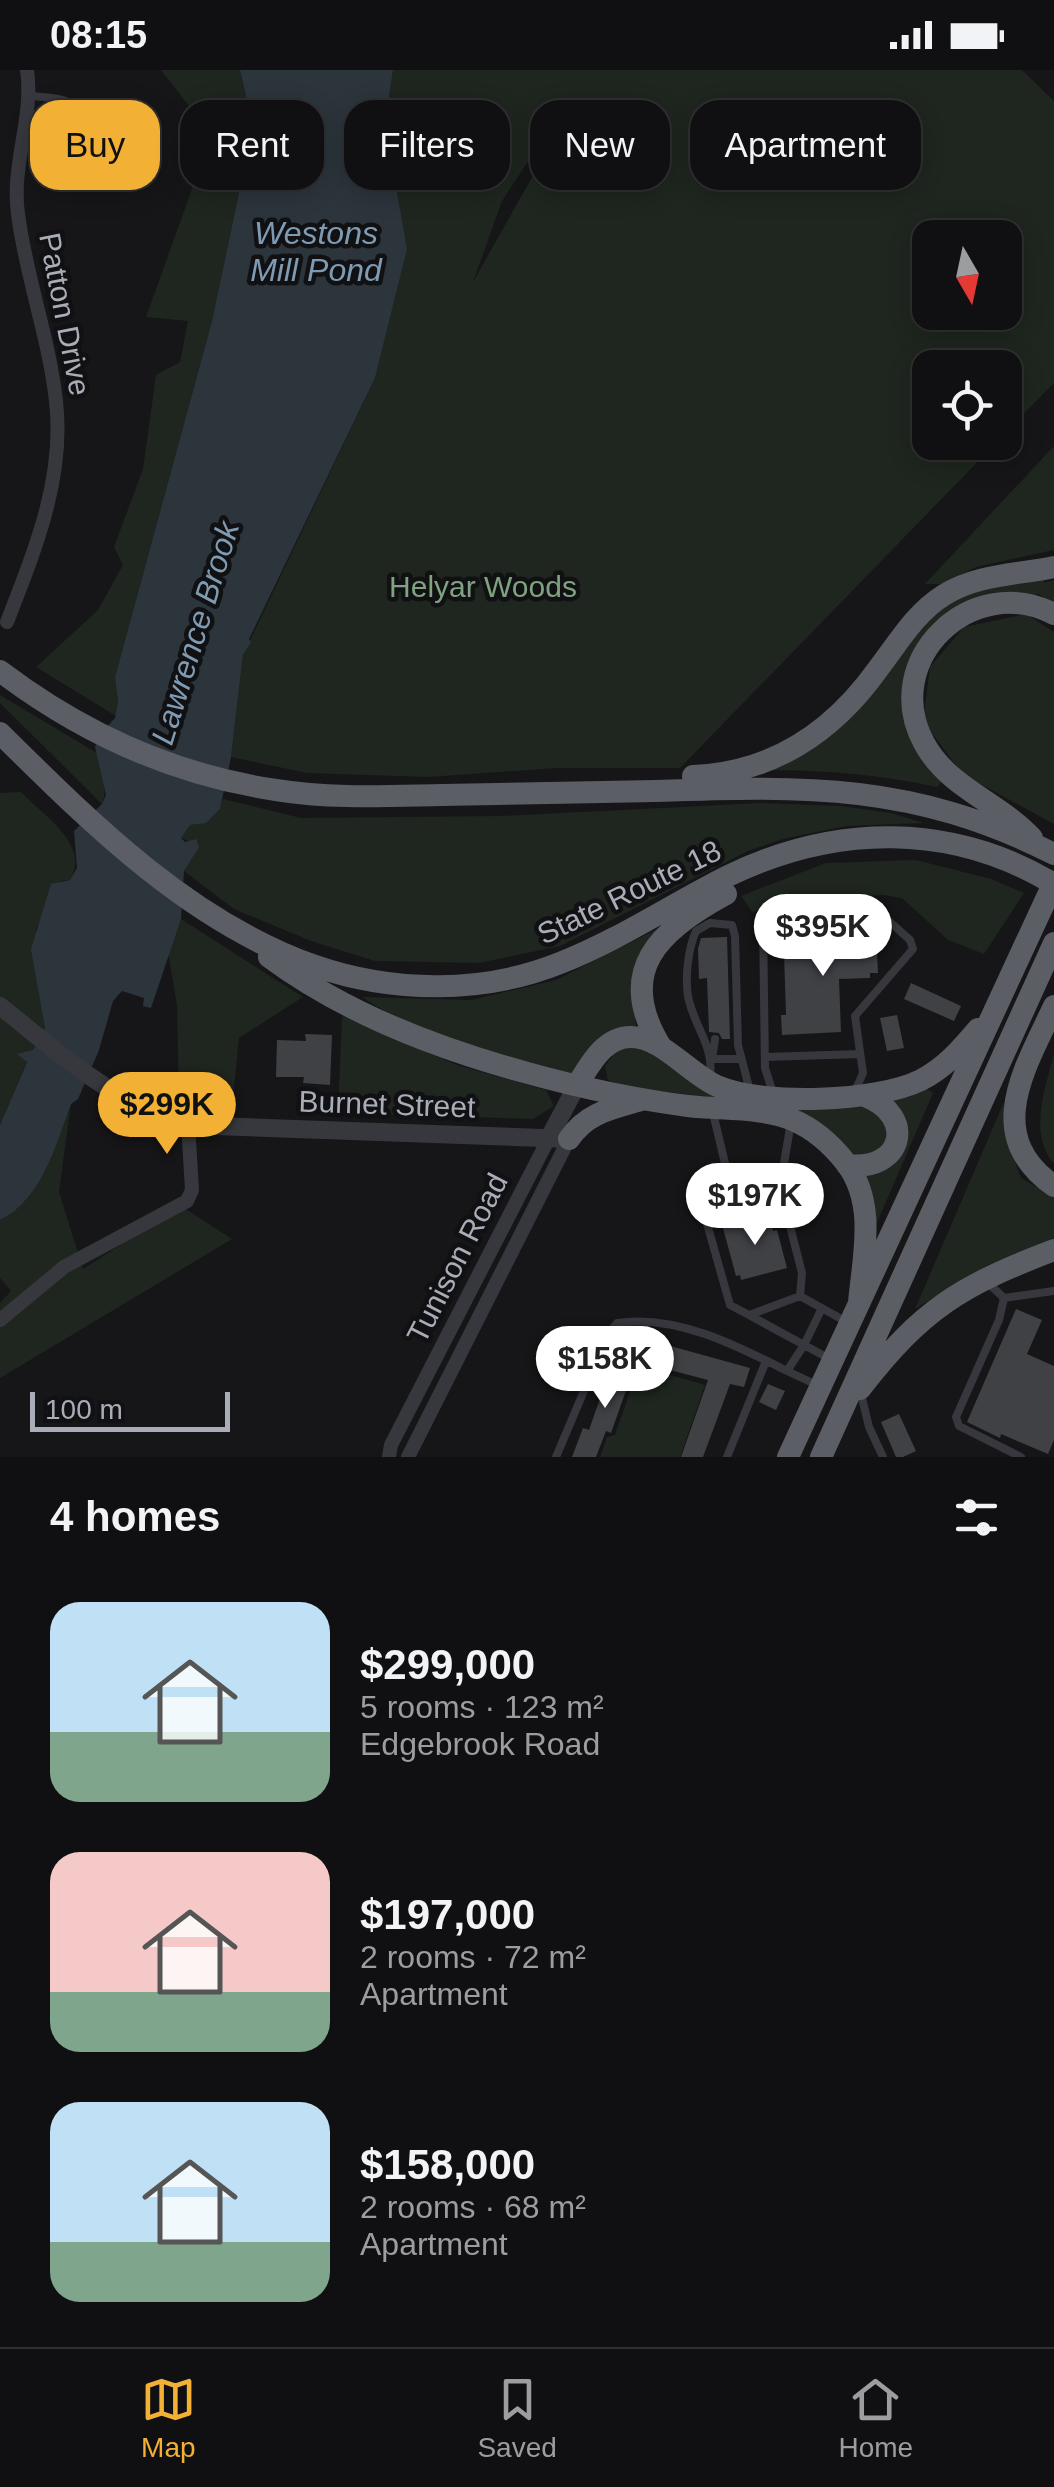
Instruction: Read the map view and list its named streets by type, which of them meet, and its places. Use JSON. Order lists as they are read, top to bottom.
{
  "streets": {
    "highway": ["State Route 18"],
    "street": ["Patton Drive", "Burnet Street", "Tunison Road"]
  },
  "crossings": [
    ["Burnet Street", "Tunison Road"]
  ],
  "water": ["Westons Mill Pond", "Lawrence Brook"],
  "parks": ["Helyar Woods"],
  "scale_bar": "100 m",
  "north": "bottom",
  "page": {
    "status": "08:15",
    "chip": [
      "Buy",
      "Rent",
      "Filters",
      "New",
      "Apartment"
    ],
    "price": [
      "$395K",
      "$299K",
      "$197K",
      "$158K"
    ],
    "scale": "100 m",
    "heading": "4 homes",
    "list": [
      {
        "name": "$299,000",
        "note": "5 rooms · 123 m² · Edgebrook Road"
      },
      {
        "name": "$197,000",
        "note": "2 rooms · 72 m² · Apartment"
      },
      {
        "name": "$158,000",
        "note": "2 rooms · 68 m² · Apartment"
      }
    ],
    "tabs": ["Map", "Saved", "Home"]
  }
}
